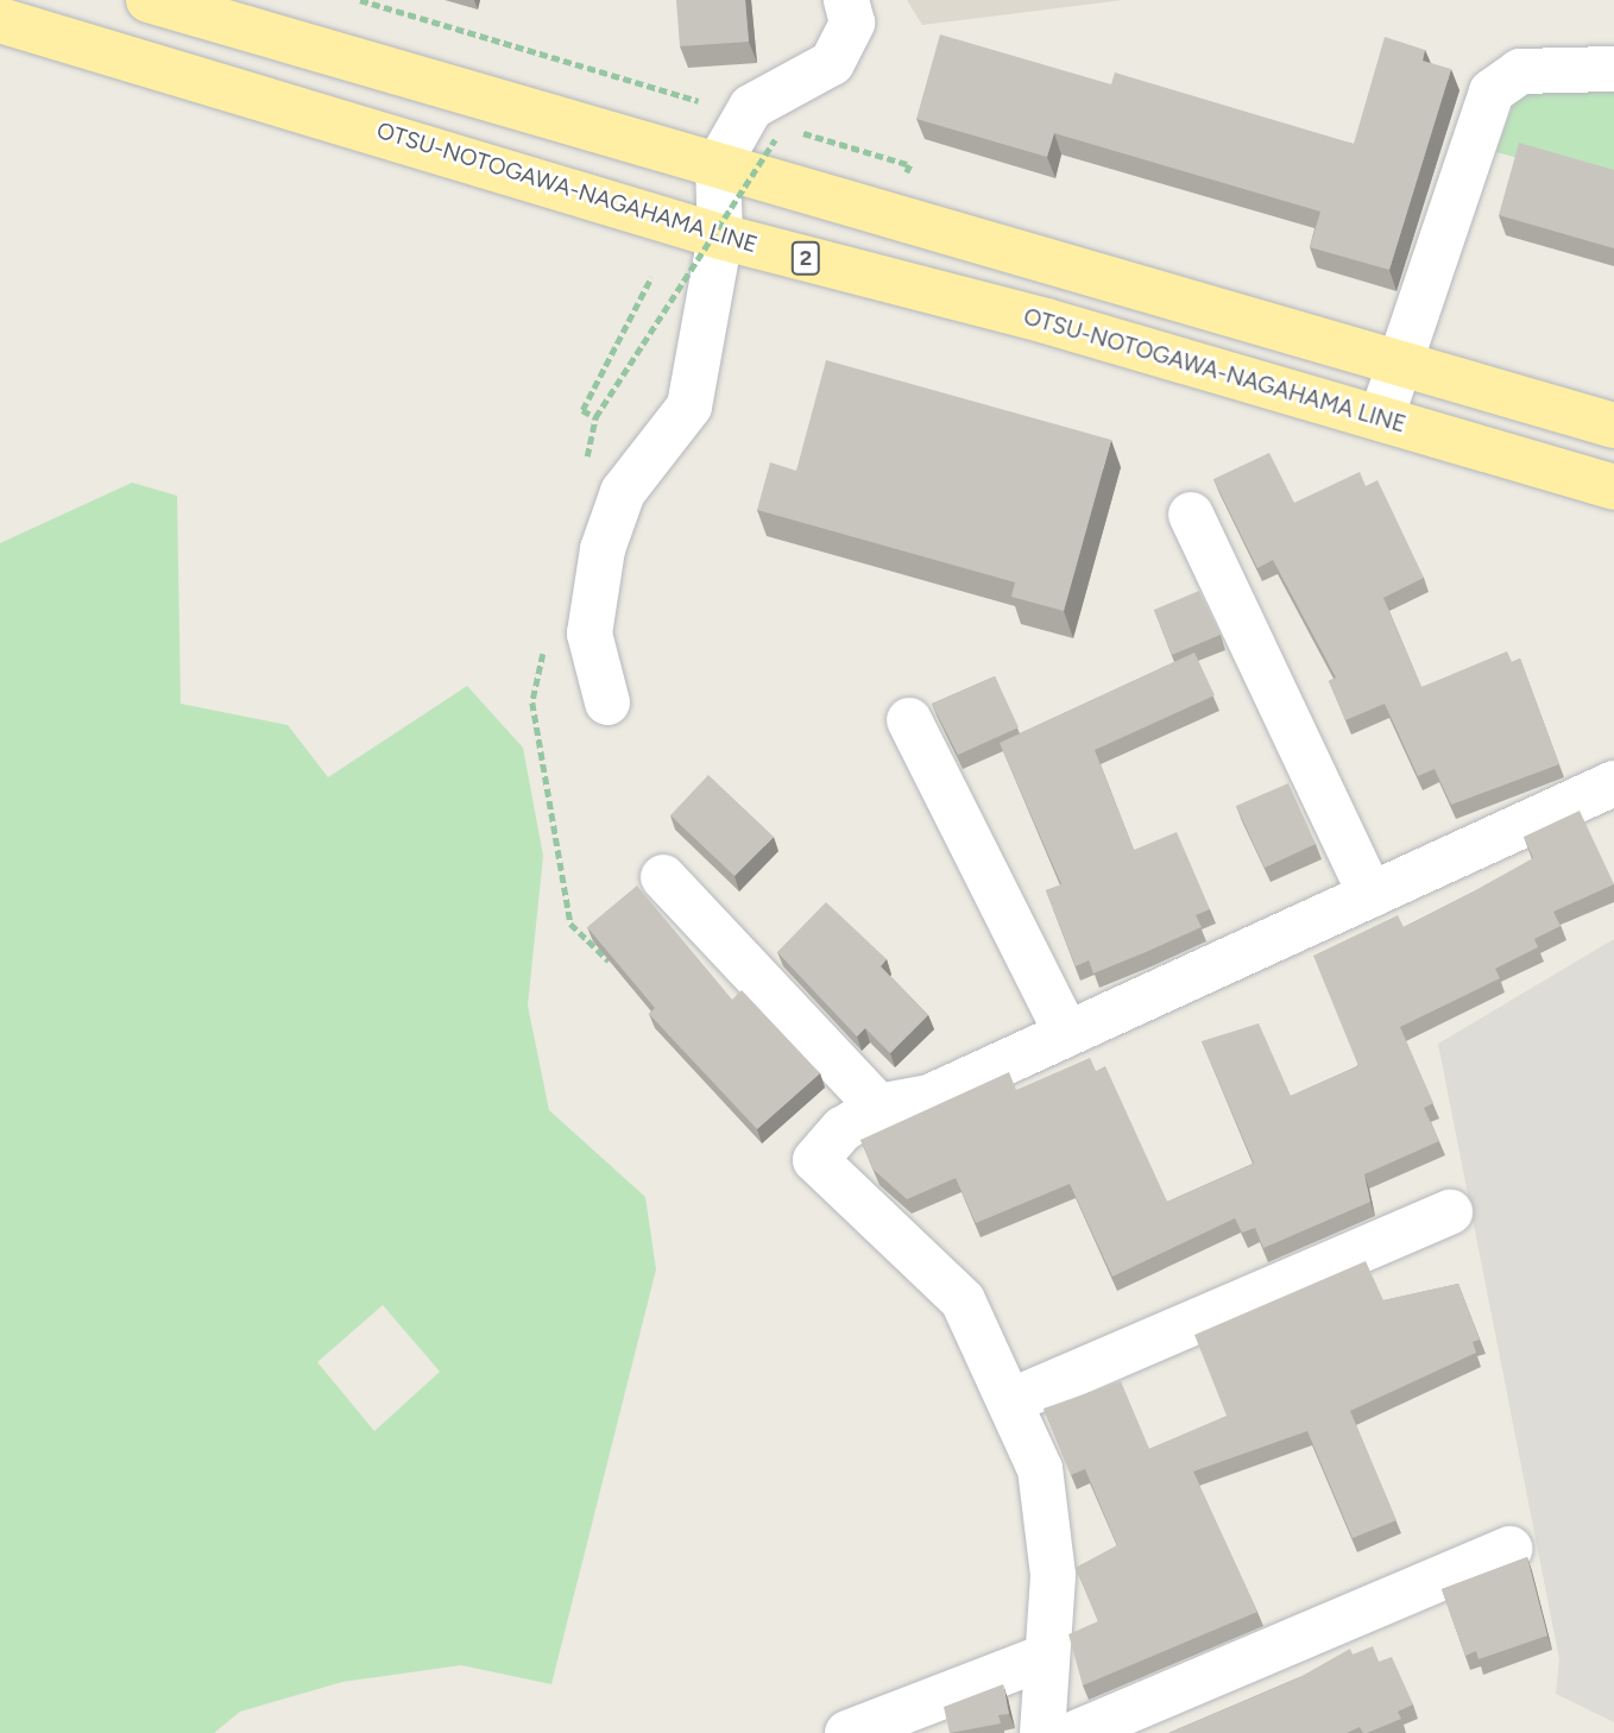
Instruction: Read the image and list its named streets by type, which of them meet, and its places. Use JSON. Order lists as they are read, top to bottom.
{
  "streets": {
    "main road": ["OTSU-NOTOGAWA-NAGAHAMA LINE", "2"]
  }
}
